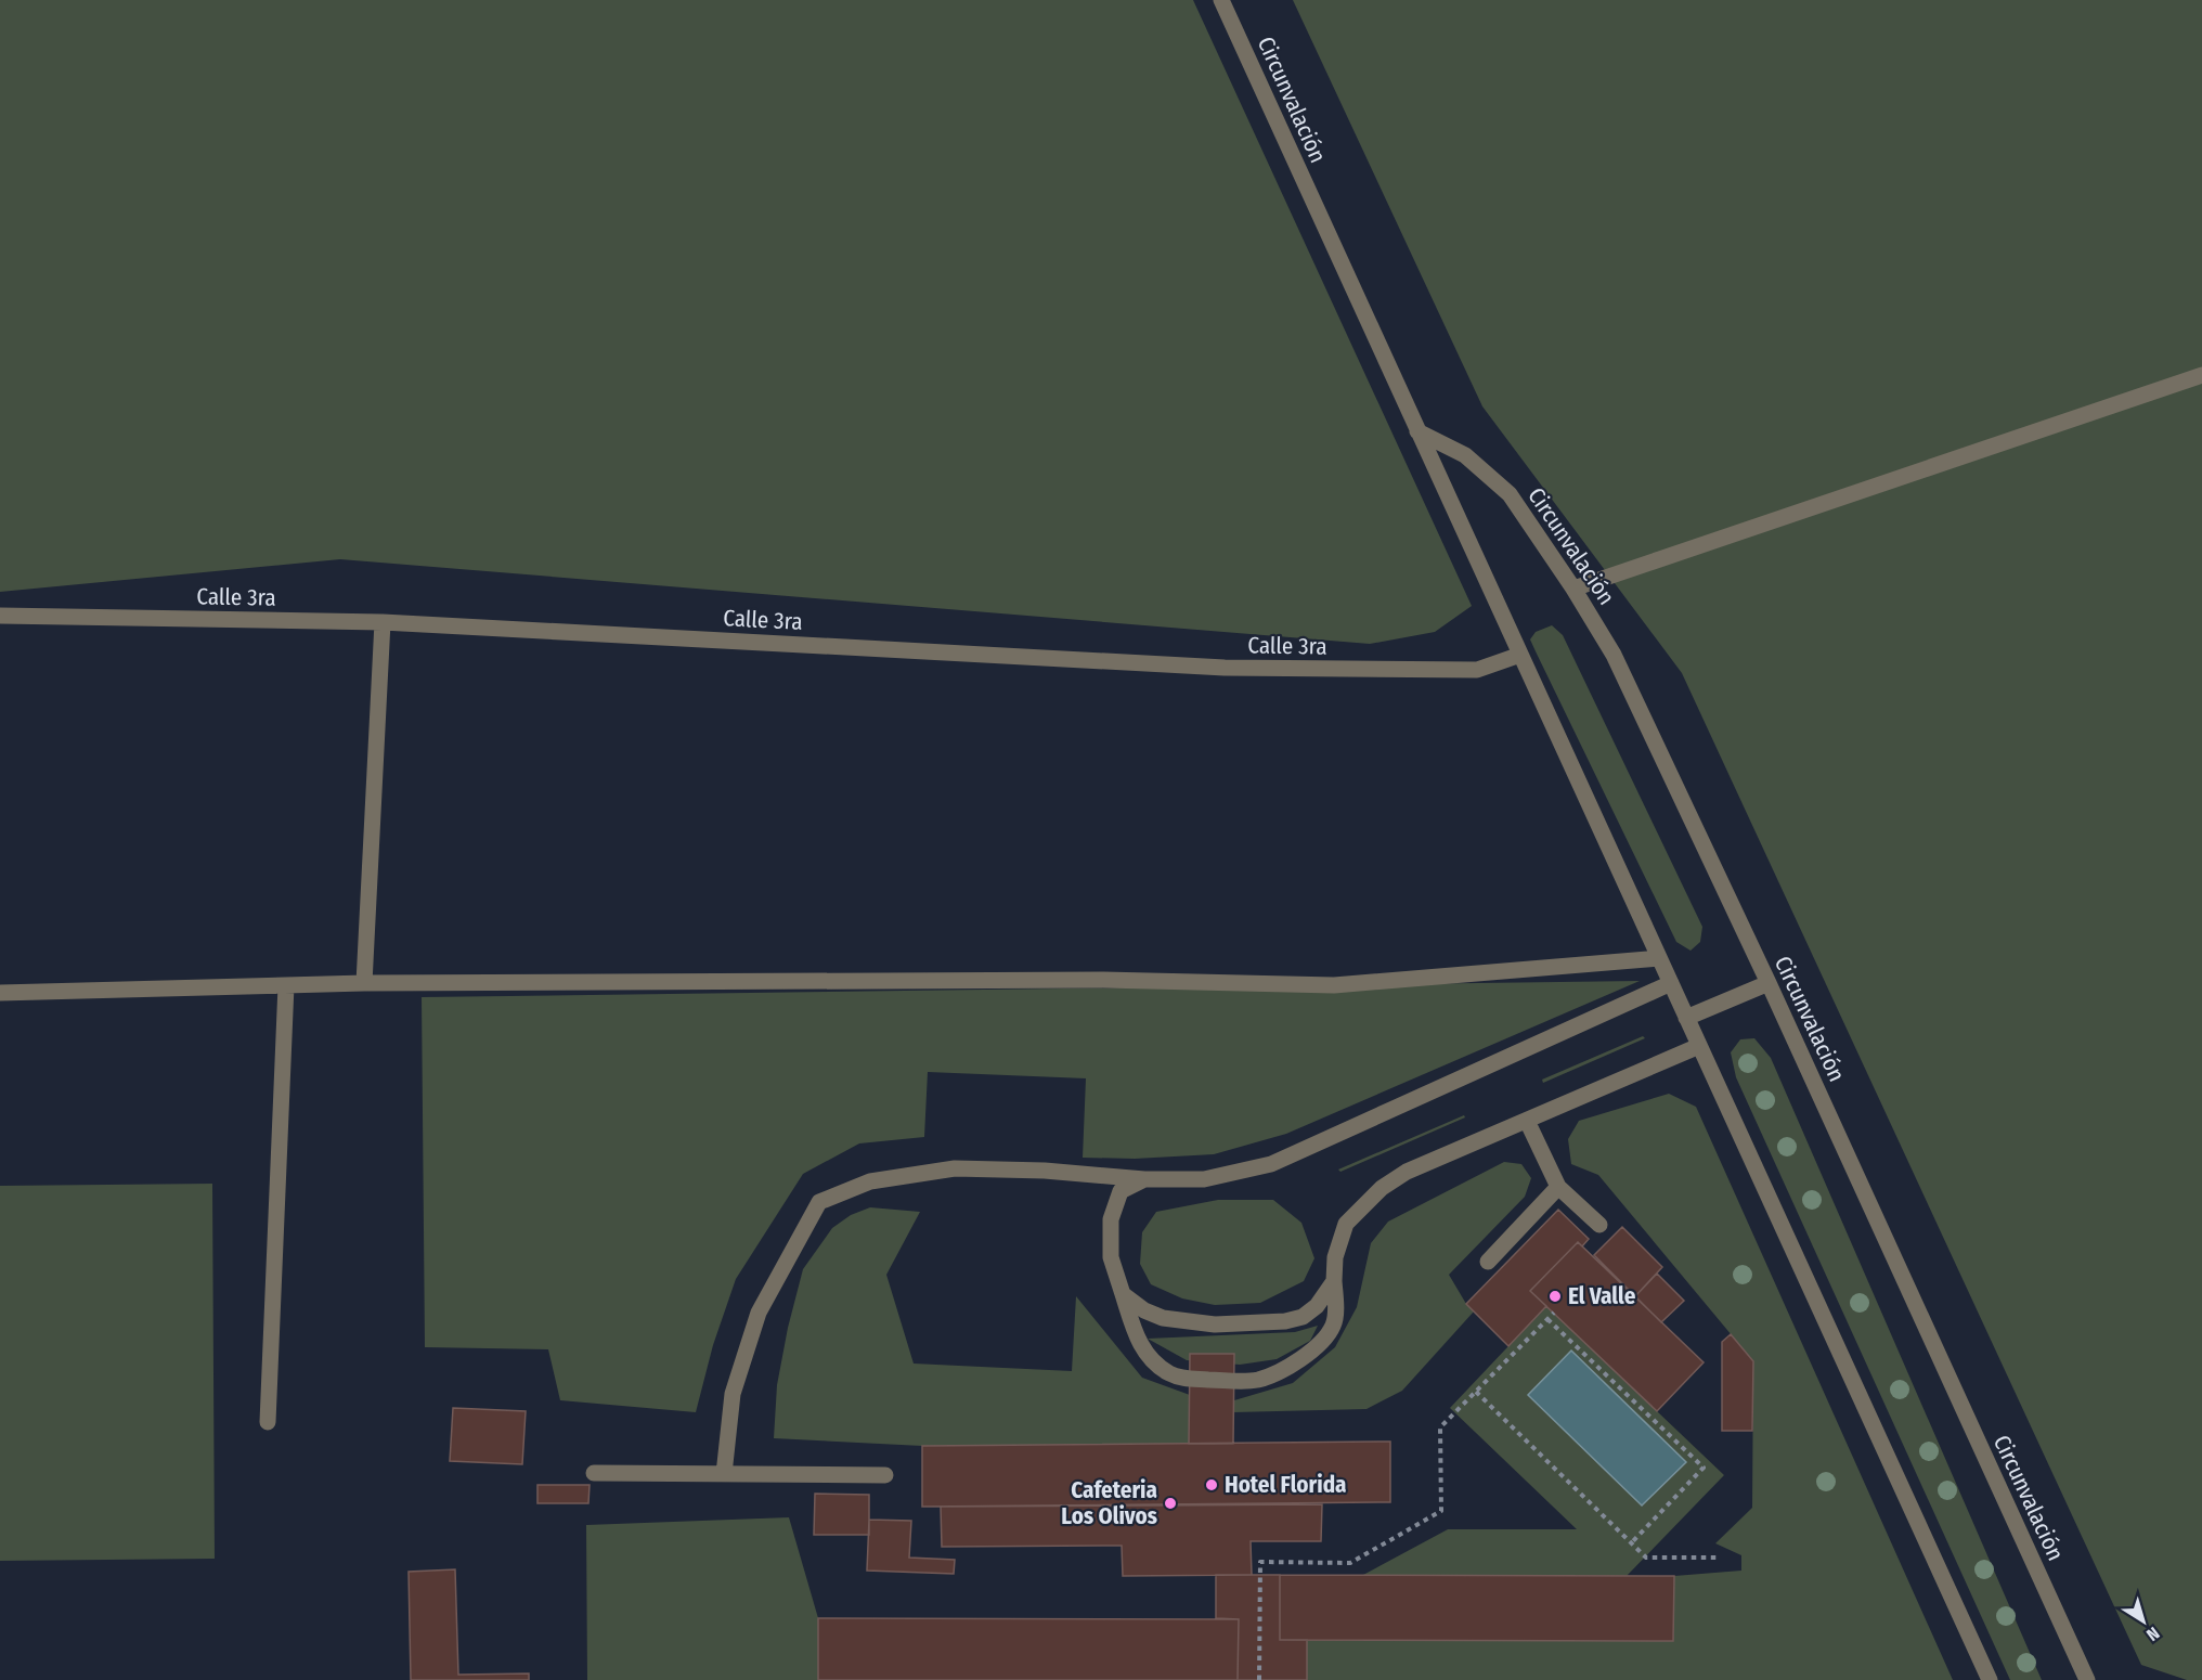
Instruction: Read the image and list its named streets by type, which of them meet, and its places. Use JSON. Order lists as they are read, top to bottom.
{
  "streets": {
    "street": ["Circunvalación", "Calle 3ra"]
  },
  "crossings": [
    ["Circunvalación", "Calle 3ra"]
  ],
  "places": ["El Valle", "Hotel Florida", "Cafeteria Los Olivos"],
  "north": "bottom right"
}
